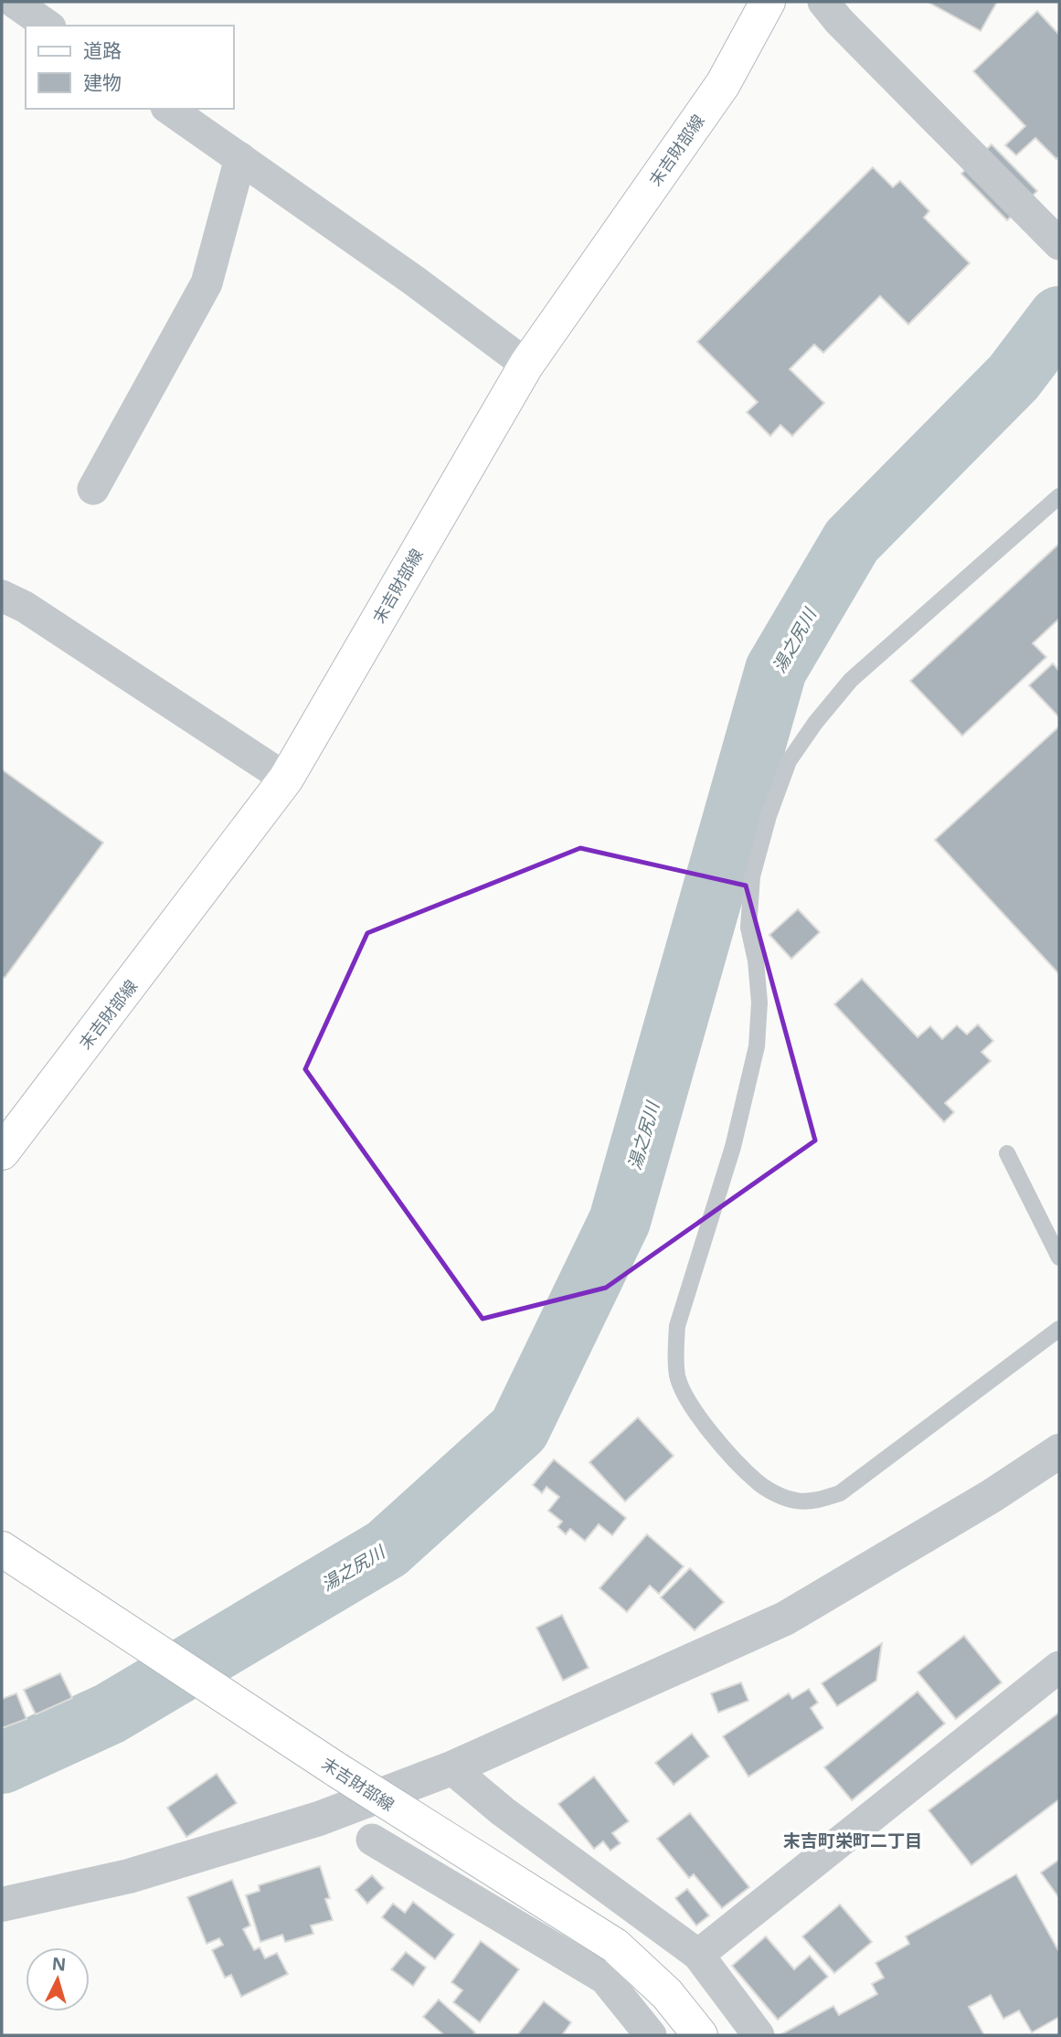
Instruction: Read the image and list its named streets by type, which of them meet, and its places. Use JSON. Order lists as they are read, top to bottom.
{
  "streets": {
    "main road": ["末吉財部線"]
  },
  "districts": ["末吉町栄町二丁目"],
  "water": ["湯之尻川"],
  "legend": ["道路", "建物"],
  "north": "top"
}
